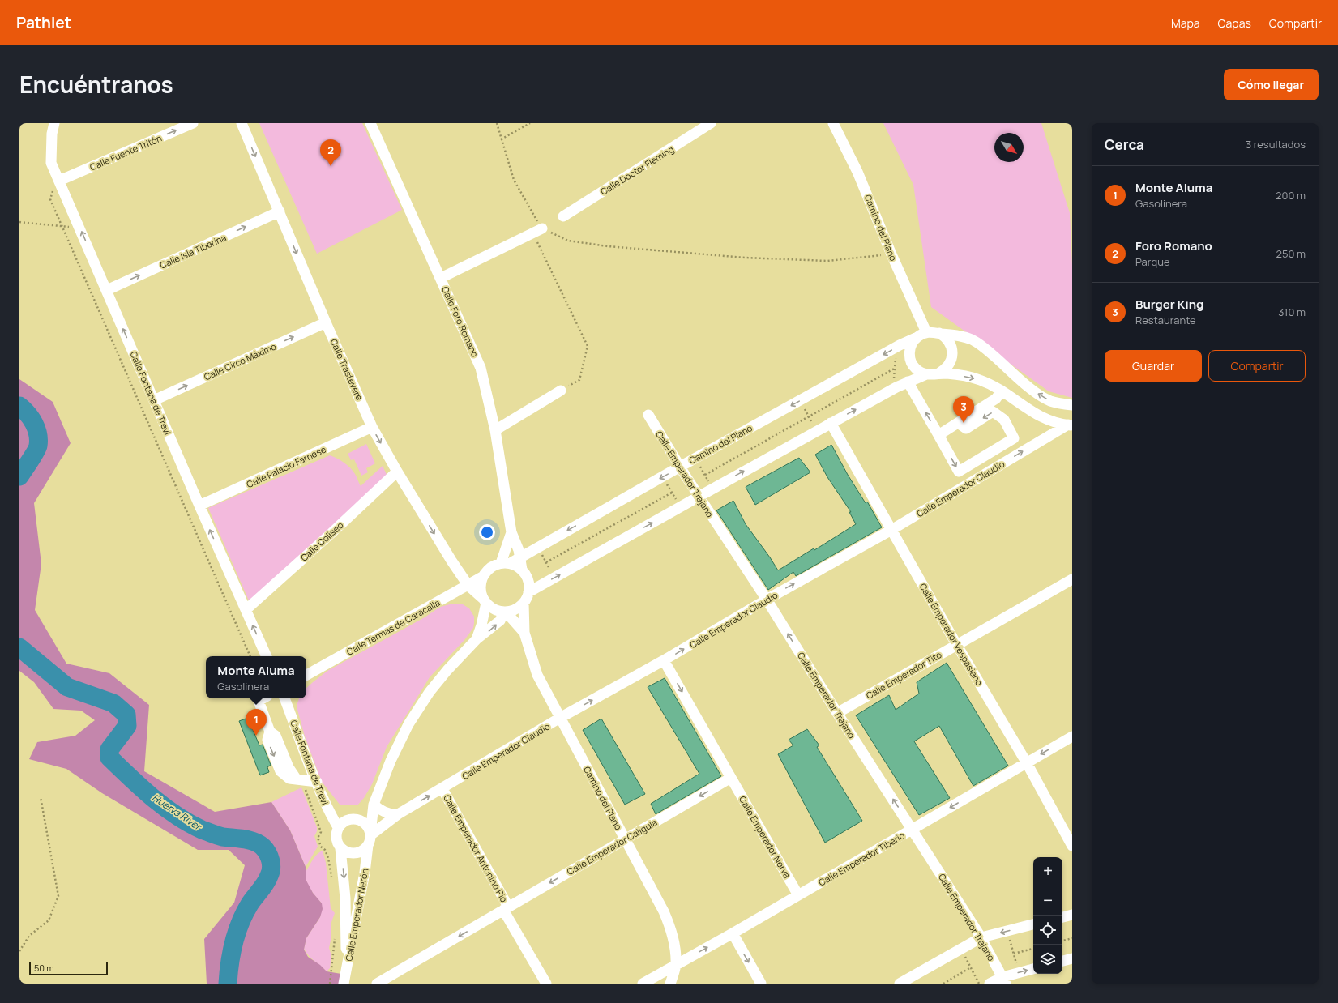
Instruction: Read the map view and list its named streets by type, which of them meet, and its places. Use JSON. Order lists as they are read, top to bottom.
{
  "streets": {
    "street": [
      "Calle Fuente Tritón",
      "Calle Doctor Fleming",
      "Camino del Plano",
      "Calle Isla Tiberina",
      "Calle Foro Romano",
      "Calle Circo Máximo",
      "Calle Trastevere",
      "Calle Fontana de Trevi",
      "Calle Palacio Farnese",
      "Calle Emperador Trajano",
      "Calle Emperador Claudio",
      "Calle Coliseo",
      "Calle Termas de Caracalla",
      "Calle Emperador Vespasiano",
      "Calle Emperador Tito",
      "Calle Emperador Nerva",
      "Calle Emperador Calígula",
      "Calle Emperador Antonino Pio",
      "Calle Emperador Tiberio",
      "Calle Emperador Nerón"
    ]
  },
  "crossings": [
    ["Calle Fuente Tritón", "Calle Fontana de Trevi"],
    ["Camino del Plano", "Calle Foro Romano"],
    ["Camino del Plano", "Calle Trastevere"],
    ["Camino del Plano", "Calle Emperador Trajano"],
    ["Camino del Plano", "Calle Emperador Claudio"],
    ["Camino del Plano", "Calle Termas de Caracalla"],
    ["Camino del Plano", "Calle Emperador Calígula"],
    ["Camino del Plano", "Calle Emperador Tiberio"],
    ["Calle Isla Tiberina", "Calle Trastevere"],
    ["Calle Isla Tiberina", "Calle Fontana de Trevi"],
    ["Calle Foro Romano", "Calle Trastevere"],
    ["Calle Foro Romano", "Calle Termas de Caracalla"],
    ["Calle Circo Máximo", "Calle Trastevere"],
    ["Calle Circo Máximo", "Calle Fontana de Trevi"],
    ["Calle Trastevere", "Calle Palacio Farnese"],
    ["Calle Trastevere", "Calle Coliseo"],
    ["Calle Trastevere", "Calle Termas de Caracalla"],
    ["Calle Fontana de Trevi", "Calle Palacio Farnese"],
    ["Calle Fontana de Trevi", "Calle Emperador Claudio"],
    ["Calle Fontana de Trevi", "Calle Coliseo"],
    ["Calle Fontana de Trevi", "Calle Emperador Nerón"],
    ["Calle Emperador Trajano", "Calle Emperador Claudio"],
    ["Calle Emperador Trajano", "Calle Emperador Tito"],
    ["Calle Emperador Trajano", "Calle Emperador Tiberio"],
    ["Calle Emperador Claudio", "Calle Emperador Vespasiano"],
    ["Calle Emperador Claudio", "Calle Emperador Antonino Pio"],
    ["Calle Emperador Claudio", "Calle Emperador Nerón"],
    ["Calle Emperador Vespasiano", "Calle Emperador Tito"],
    ["Calle Emperador Vespasiano", "Calle Emperador Tiberio"],
    ["Calle Emperador Nerva", "Calle Emperador Calígula"],
    ["Calle Emperador Nerva", "Calle Emperador Tiberio"],
    ["Calle Emperador Calígula", "Calle Emperador Antonino Pio"]
  ],
  "one_way": [
    "Calle Fuente Tritón",
    "Calle Isla Tiberina",
    "Calle Circo Máximo",
    "Calle Trastevere",
    "Calle Fontana de Trevi",
    "Calle Emperador Trajano",
    "Calle Emperador Claudio",
    "Calle Emperador Calígula"
  ],
  "water": ["Huerva River"],
  "scale_bar": "50 m",
  "north": "bottom right",
  "page": {
    "header": "Pathlet",
    "nav": ["Mapa", "Capas", "Compartir"],
    "title": "Encuéntranos",
    "buttons": [
      "Cómo llegar",
      ["Guardar", "Compartir"]
    ],
    "heading": ["Cerca", "3 resultados"],
    "pins": ["2", "3", "1"],
    "list": [
      {
        "mark": "1",
        "name": "Monte Aluma",
        "note": "Gasolinera",
        "value": "200 m"
      },
      {
        "mark": "2",
        "name": "Foro Romano",
        "note": "Parque",
        "value": "250 m"
      },
      {
        "mark": "3",
        "name": "Burger King",
        "note": "Restaurante",
        "value": "310 m"
      }
    ],
    "popup": ["Monte Aluma", "Gasolinera"],
    "map_buttons": ["+", "−"],
    "scale": "50 m"
  }
}
